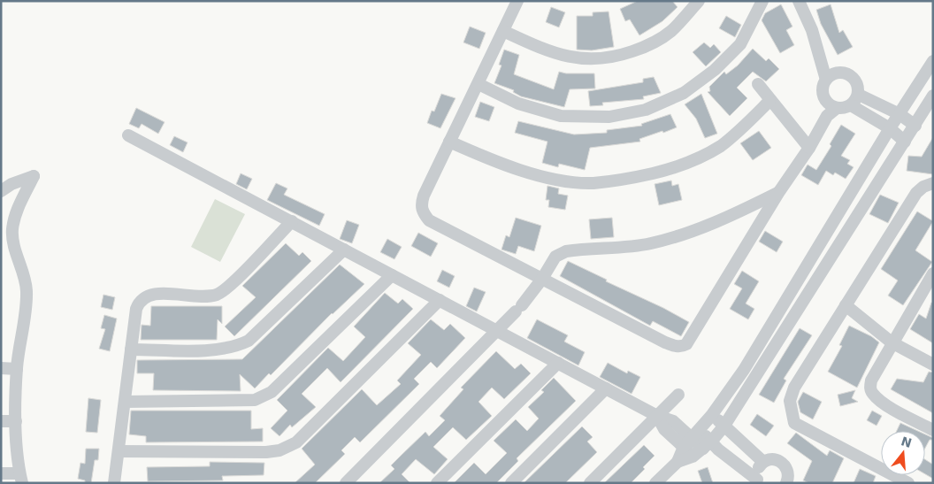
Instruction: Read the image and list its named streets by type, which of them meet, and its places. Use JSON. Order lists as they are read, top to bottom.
{
  "north": "top"
}
